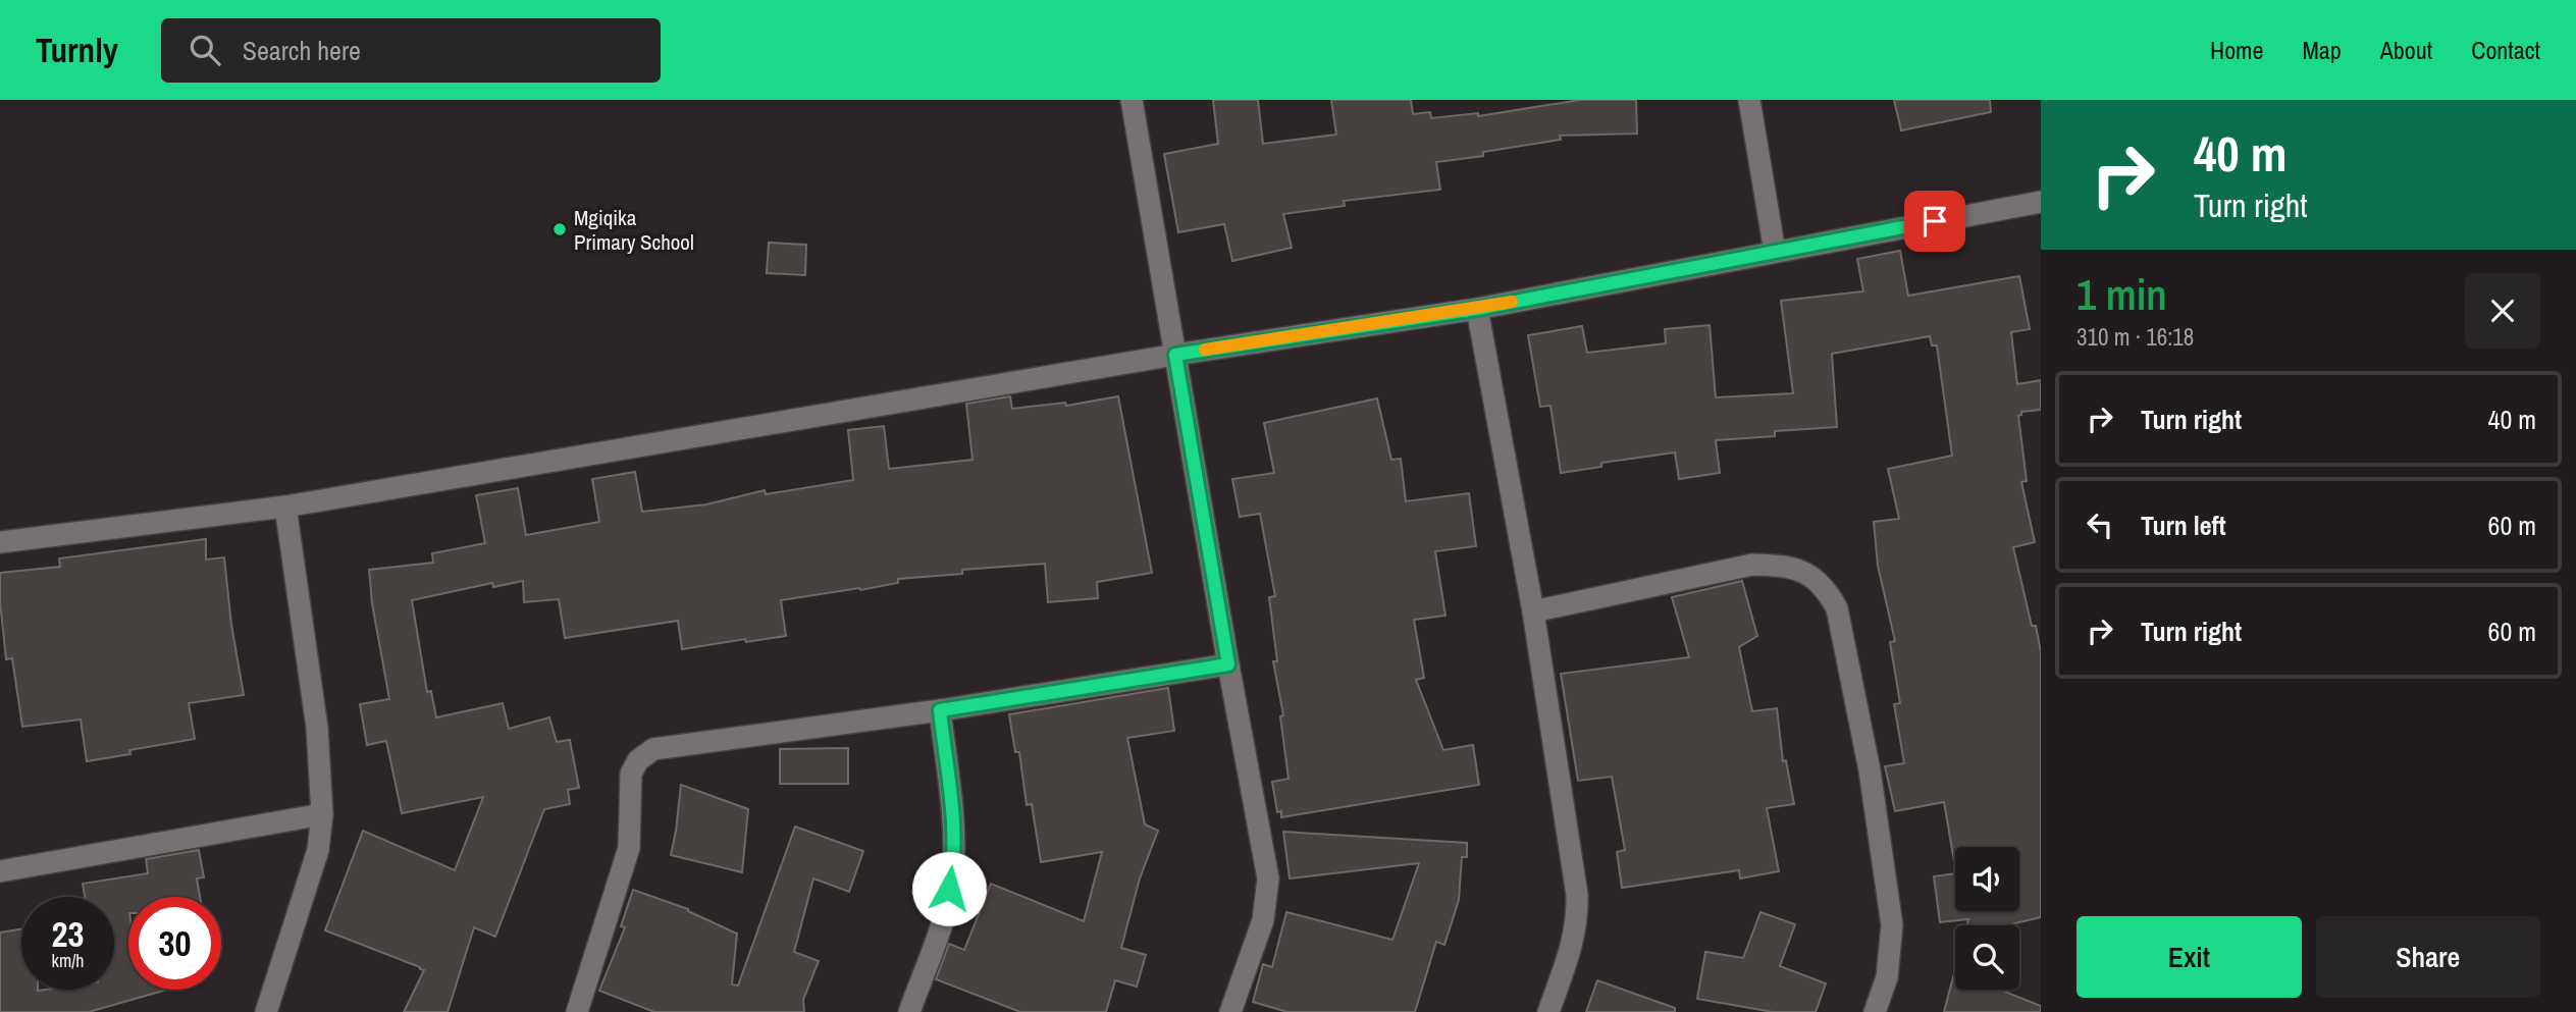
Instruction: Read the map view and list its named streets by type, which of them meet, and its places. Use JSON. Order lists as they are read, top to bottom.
{
  "places": ["Mgiqika Primary School"],
  "page": {
    "header": "Turnly",
    "search": "Search here",
    "nav": [
      "Home",
      "Map",
      "About",
      "Contact"
    ],
    "turn": ["40 m", "Turn right"],
    "heading": ["1 min", "310 m · 16:18"],
    "list": [
      {
        "name": "Turn right",
        "value": "40 m"
      },
      {
        "name": "Turn left",
        "value": "60 m"
      },
      {
        "name": "Turn right",
        "value": "60 m"
      }
    ],
    "speed": "23 km/h",
    "limit": "30",
    "buttons": ["Exit", "Share"]
  }
}
